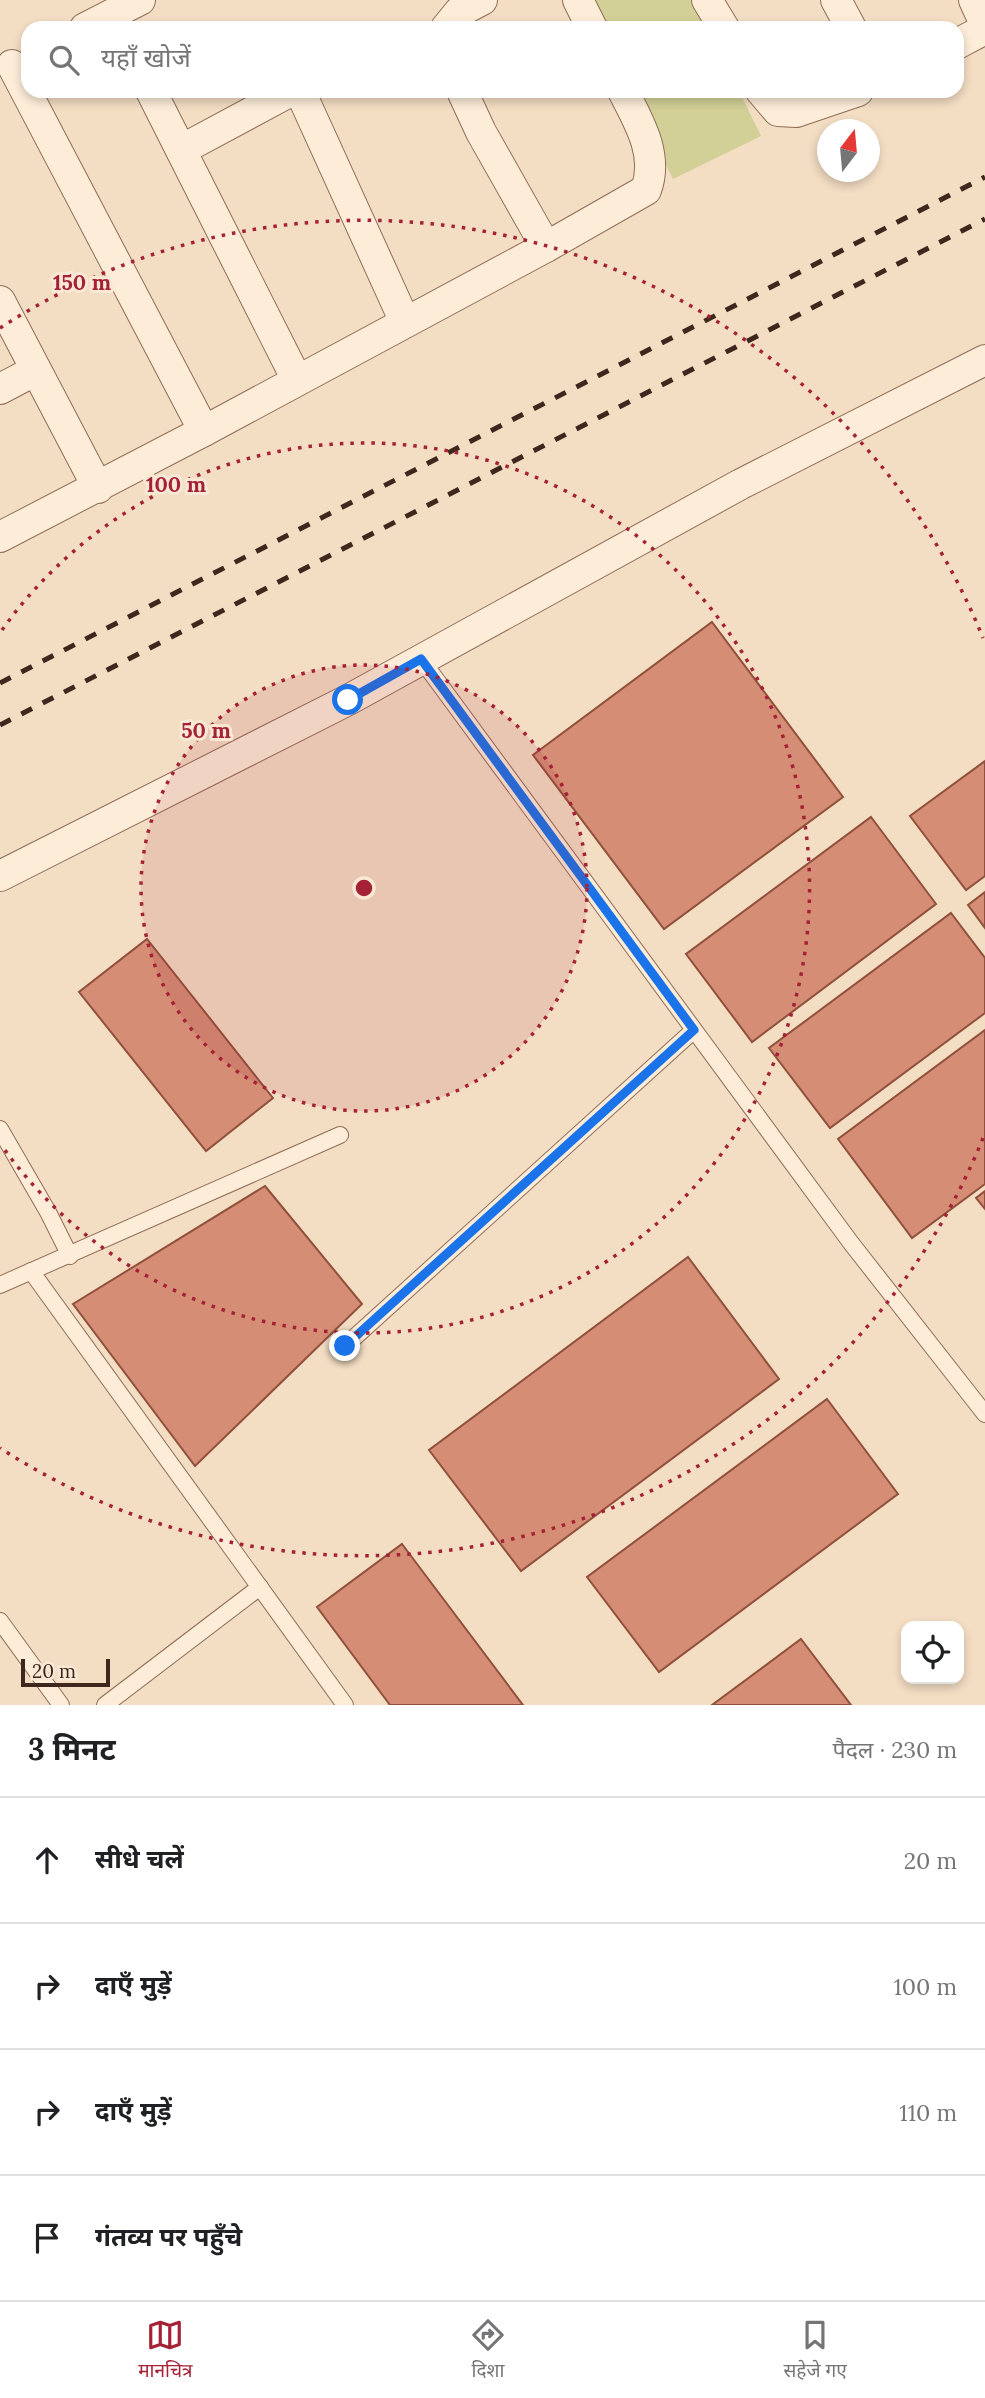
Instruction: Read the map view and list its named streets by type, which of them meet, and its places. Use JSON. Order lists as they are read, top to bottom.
{
  "scale_bar": "20 m",
  "north": "top",
  "page": {
    "search": "यहाँ खोजें",
    "scale": "20 m",
    "heading": ["3 मिनट", "पैदल · 230 m"],
    "list": [
      ["सीधे चलें", "20 m"],
      ["दाएँ मुड़ें", "100 m"],
      ["दाएँ मुड़ें", "110 m"],
      "गंतव्य पर पहुँचे"
    ],
    "nav": ["मानचित्र", "दिशा", "सहेजे गए"]
  },
  "rings": ["150 m", "100 m", "50 m"]
}
